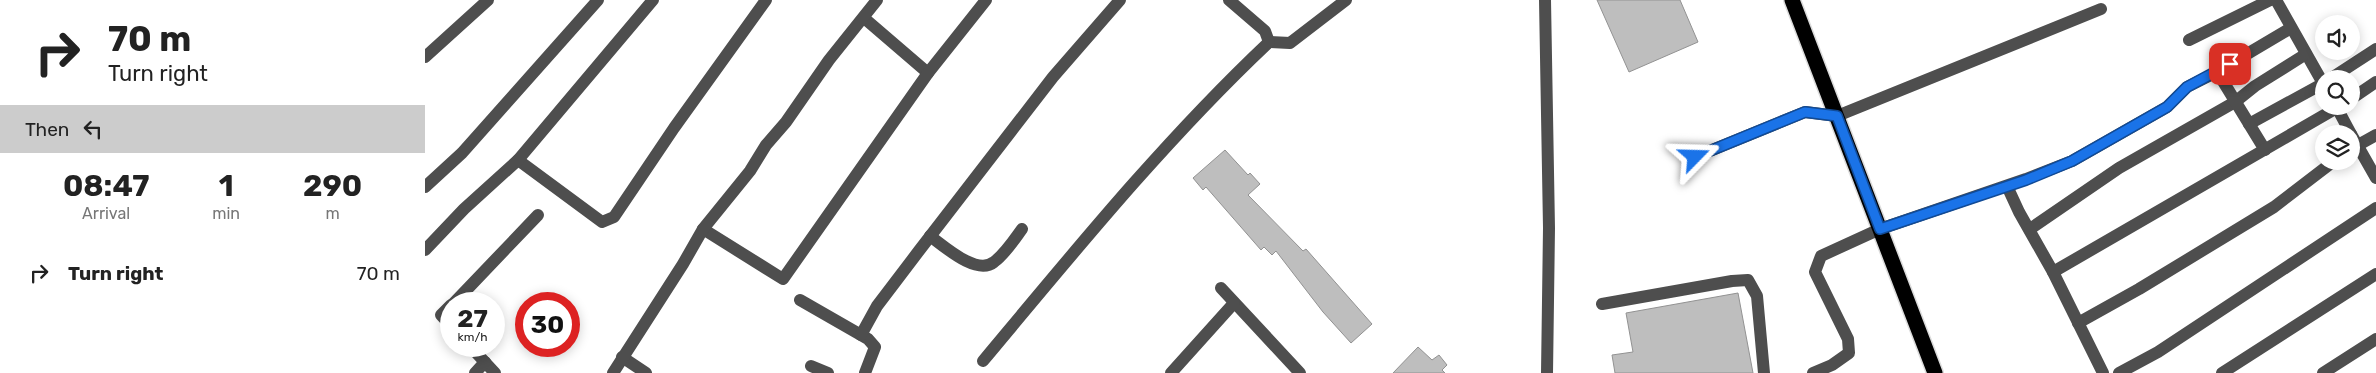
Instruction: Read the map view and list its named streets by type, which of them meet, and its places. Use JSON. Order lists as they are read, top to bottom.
{
  "page": {
    "turn": ["70 m", "Turn right"],
    "then": "Then",
    "eta": [
      "08:47",
      "Arrival",
      "1",
      "min",
      "290",
      "m"
    ],
    "list": [
      {
        "name": "Turn right",
        "value": "70 m"
      }
    ],
    "speed": "27 km/h",
    "limit": "30"
  }
}
